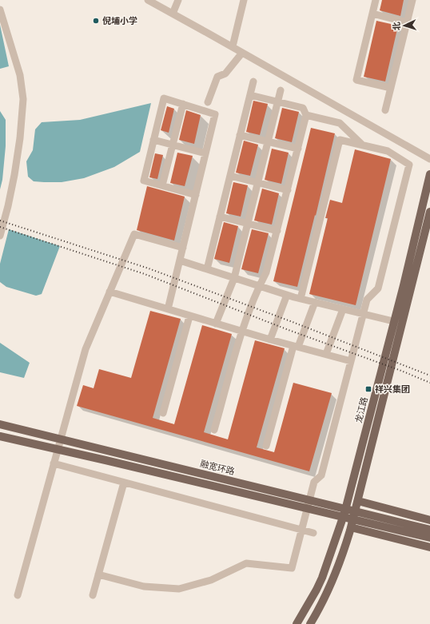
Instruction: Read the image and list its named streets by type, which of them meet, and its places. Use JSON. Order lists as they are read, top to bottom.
{
  "streets": {
    "main road": ["龙江路", "融宽环路"]
  },
  "places": {
    "other": ["倪埔小学"],
    "transit": ["祥兴集团"]
  },
  "north": "left"
}
